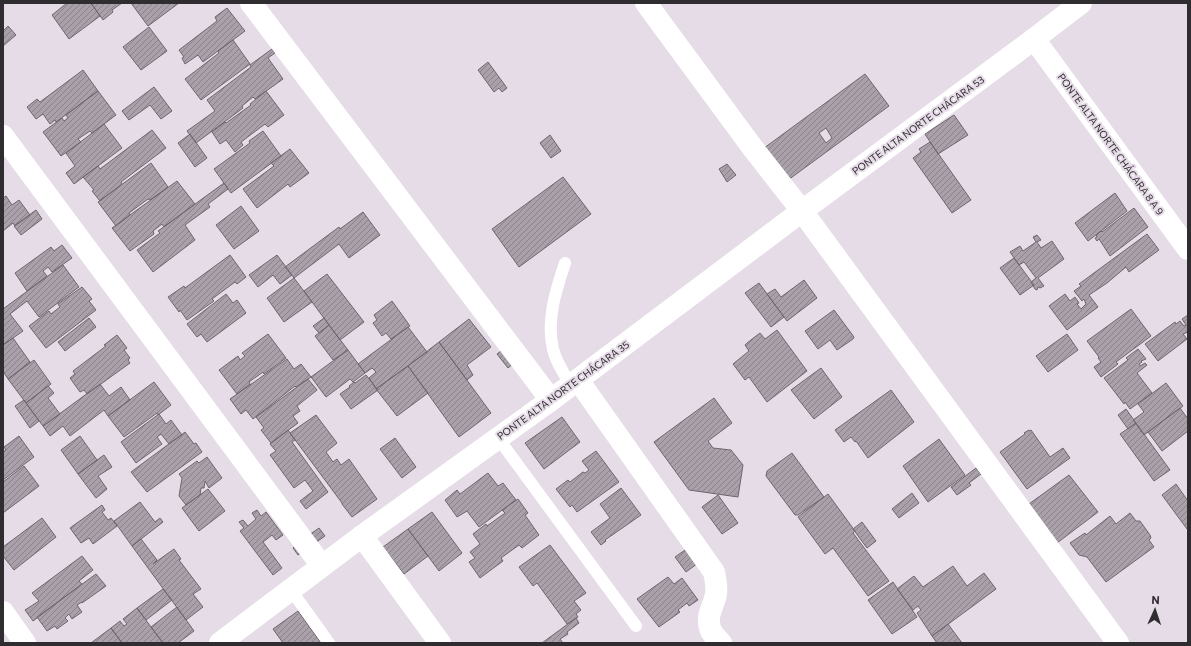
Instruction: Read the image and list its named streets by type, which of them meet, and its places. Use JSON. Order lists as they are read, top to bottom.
{
  "streets": {
    "street": ["PONTE ALTA NORTE CHÁCARA 53", "PONTE ALTA NORTE CHÁCARA 8 A 9", "PONTE ALTA NORTE CHÁCARA 35"]
  },
  "crossings": [
    ["PONTE ALTA NORTE CHÁCARA 53", "PONTE ALTA NORTE CHÁCARA 8 A 9"],
    ["PONTE ALTA NORTE CHÁCARA 53", "PONTE ALTA NORTE CHÁCARA 35"]
  ],
  "north": "top"
}
